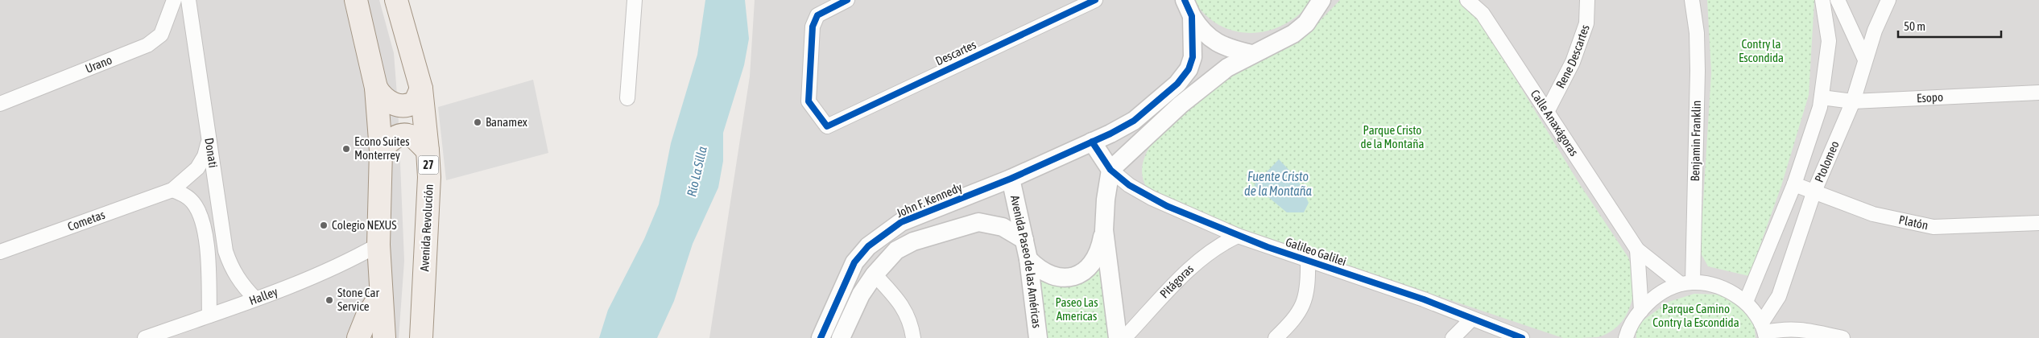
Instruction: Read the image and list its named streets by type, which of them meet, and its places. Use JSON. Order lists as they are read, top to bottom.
{
  "streets": {
    "main road": ["27", "Avenida Revolución"],
    "street": [
      "Descartes",
      "Rene Descartes",
      "Urano",
      "Esopo",
      "Calle Anaxágoras",
      "Benjamin Franklin",
      "Donati",
      "Ptolomeo",
      "John F. Kennedy",
      "Cometas",
      "Platón",
      "Galileo Galilei",
      "Avenida Paseo de las Américas",
      "Pitágoras",
      "Halley"
    ]
  },
  "crossings": [
    ["Rene Descartes", "Calle Anaxágoras"],
    ["Urano", "Donati"],
    ["Esopo", "Ptolomeo"],
    ["Calle Anaxágoras", "Benjamin Franklin"],
    ["Donati", "Cometas"],
    ["Donati", "Halley"],
    ["Ptolomeo", "Platón"],
    ["John F. Kennedy", "Avenida Paseo de las Américas"],
    ["Galileo Galilei", "Pitágoras"]
  ],
  "water": ["Río La Silla", "Fuente Cristo de la Montaña"],
  "parks": [
    "Contry la Escondida",
    "Parque Cristo de la Montaña",
    "Paseo Las Americas",
    "Parque Camino Contry la Escondida"
  ],
  "places": [
    "Banamex",
    "Econo Suites Monterrey",
    "Colegio NEXUS",
    "Stone Car Service"
  ],
  "scale_bar": "50 m"
}
